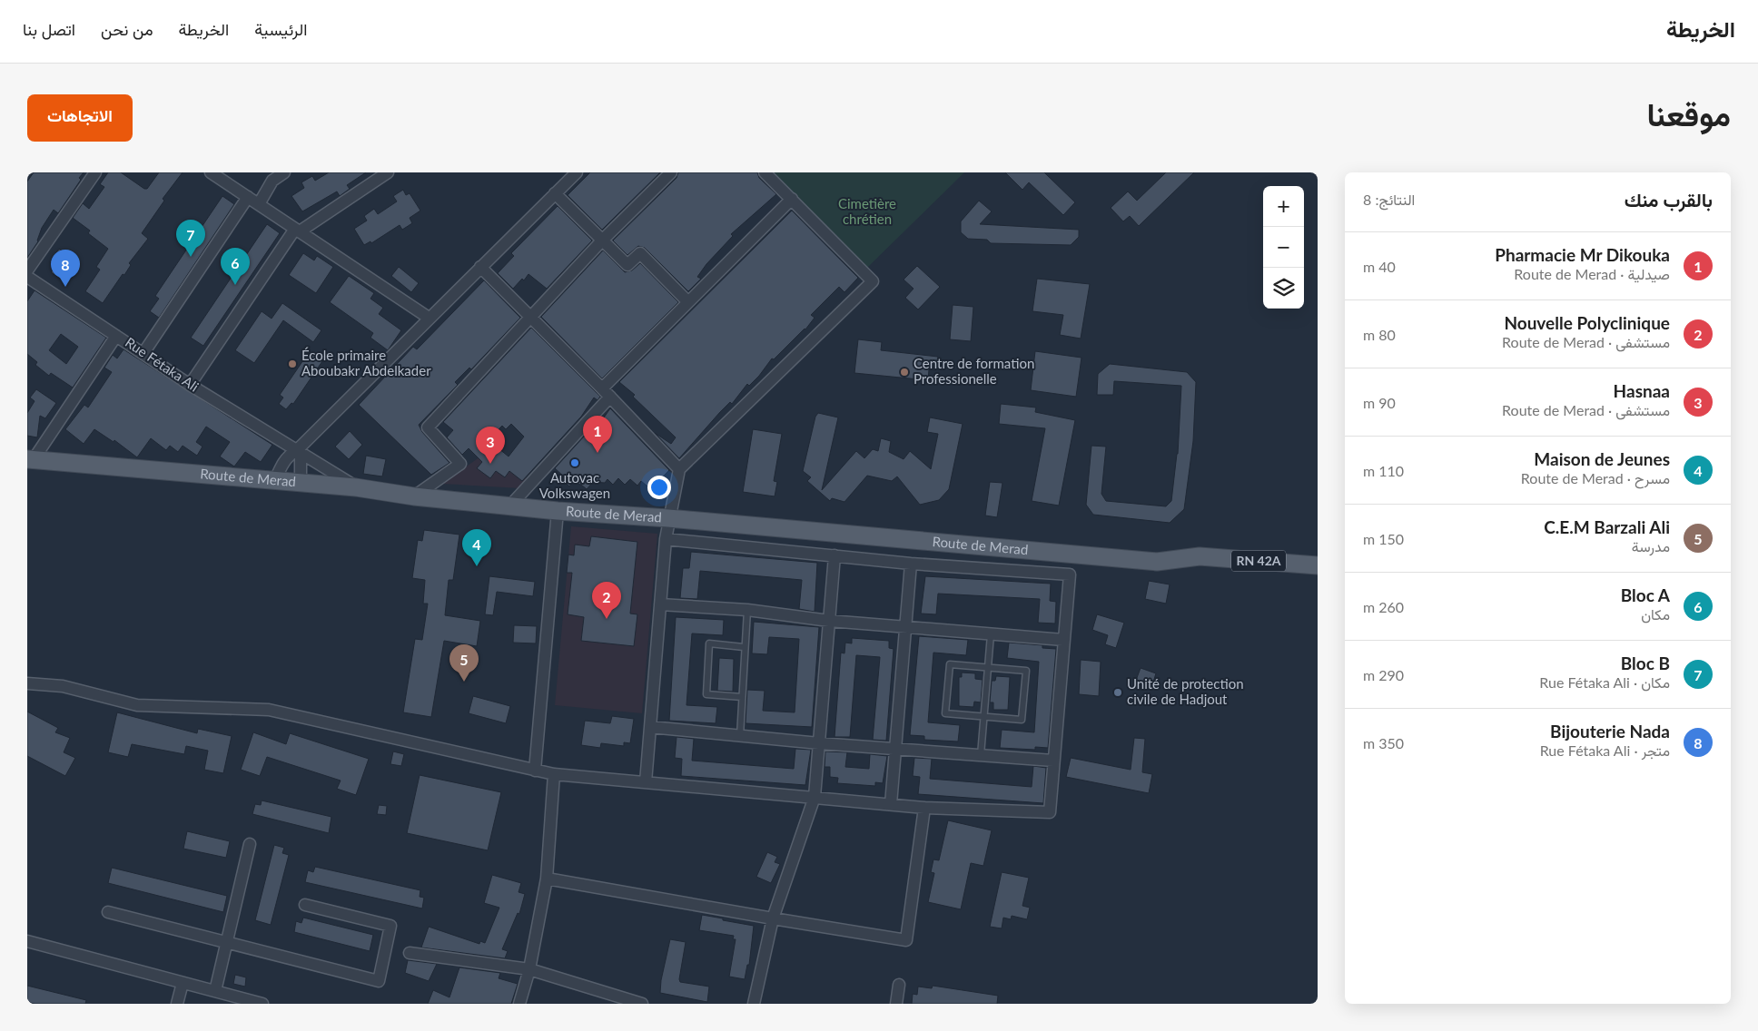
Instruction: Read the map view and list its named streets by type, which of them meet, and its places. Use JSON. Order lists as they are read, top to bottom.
{
  "streets": {
    "main road": ["Route de Merad", "RN 42A"],
    "street": ["Rue Fétaka Ali"]
  },
  "crossings": [
    ["Rue Fétaka Ali", "Route de Merad"]
  ],
  "parks": ["Cimetière chrétien"],
  "places": [
    "École primaire Aboubakr Abdelkader",
    "Centre de formation Professionelle",
    "Autovac Volkswagen",
    "Unité de protection civile de Hadjout"
  ],
  "page": {
    "header": "الخريطة",
    "nav": [
      "الرئيسية",
      "الخريطة",
      "من نحن",
      "اتصل بنا"
    ],
    "title": "موقعنا",
    "buttons": "الاتجاهات",
    "heading": ["بالقرب منك", "النتائج: 8"],
    "map_buttons": ["+", "−"],
    "pins": [
      "7",
      "6",
      "8",
      "1",
      "3",
      "4",
      "2",
      "5"
    ],
    "list": [
      {
        "mark": "1",
        "name": "Pharmacie Mr Dikouka",
        "note": "صيدلية · Route de Merad",
        "value": "40 m"
      },
      {
        "mark": "2",
        "name": "Nouvelle Polyclinique",
        "note": "مستشفى · Route de Merad",
        "value": "80 m"
      },
      {
        "mark": "3",
        "name": "Hasnaa",
        "note": "مستشفى · Route de Merad",
        "value": "90 m"
      },
      {
        "mark": "4",
        "name": "Maison de Jeunes",
        "note": "مسرح · Route de Merad",
        "value": "110 m"
      },
      {
        "mark": "5",
        "name": "C.E.M Barzali Ali",
        "note": "مدرسة",
        "value": "150 m"
      },
      {
        "mark": "6",
        "name": "Bloc A",
        "note": "مكان",
        "value": "260 m"
      },
      {
        "mark": "7",
        "name": "Bloc B",
        "note": "مكان · Rue Fétaka Ali",
        "value": "290 m"
      },
      {
        "mark": "8",
        "name": "Bijouterie Nada",
        "note": "متجر · Rue Fétaka Ali",
        "value": "350 m"
      }
    ]
  }
}
